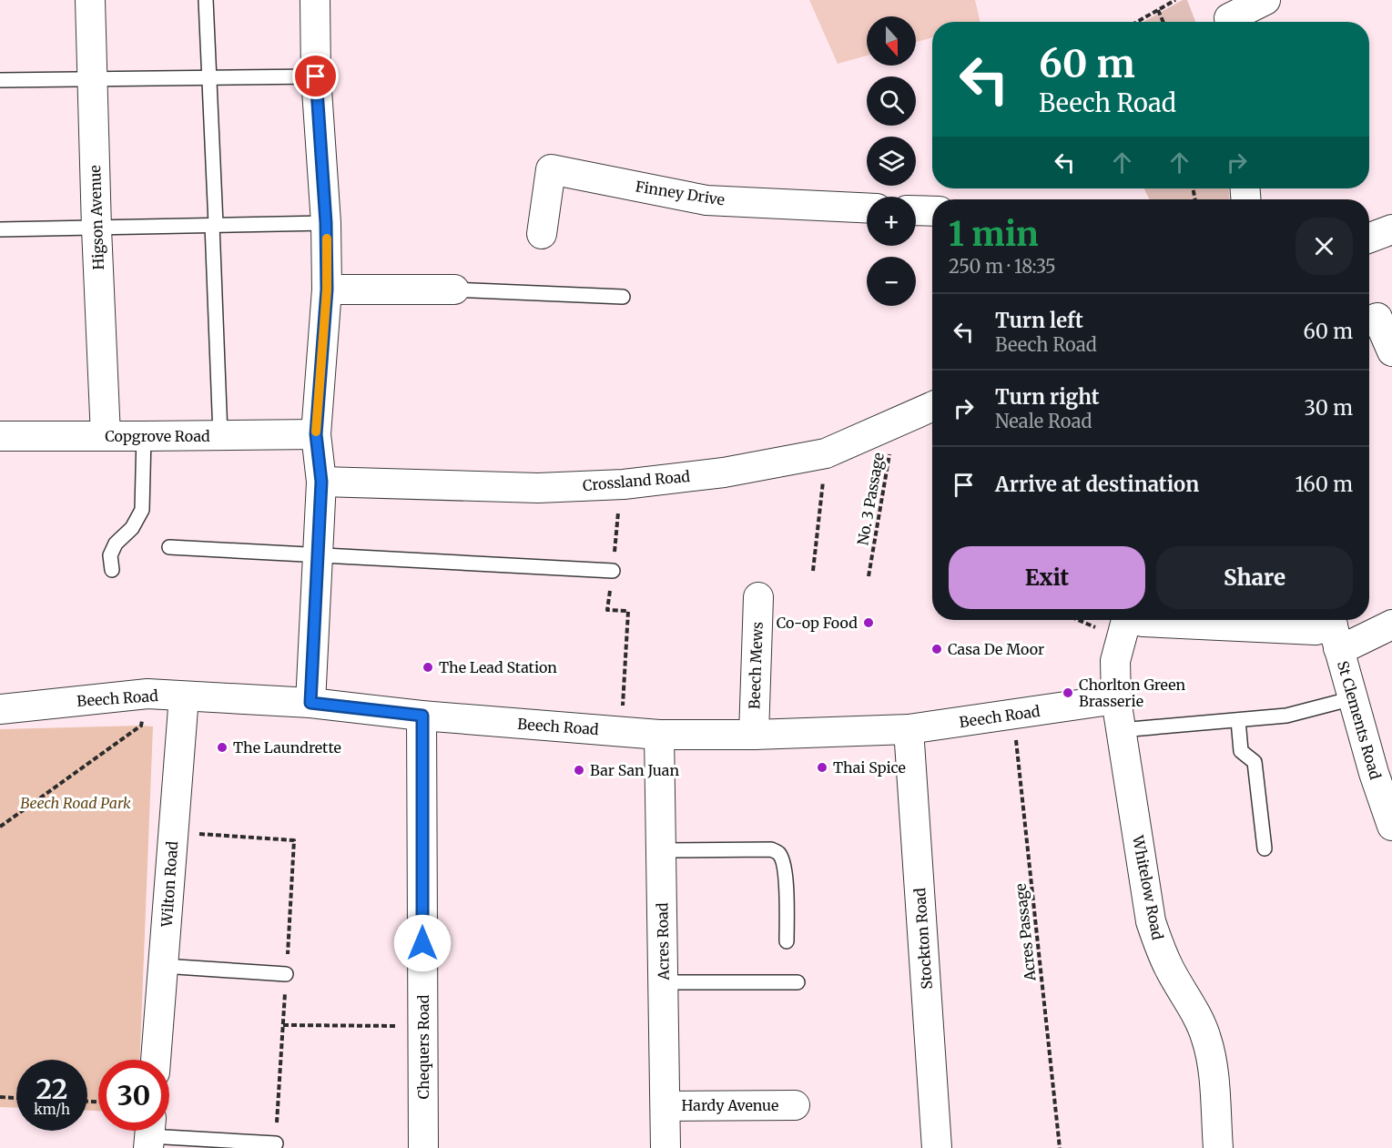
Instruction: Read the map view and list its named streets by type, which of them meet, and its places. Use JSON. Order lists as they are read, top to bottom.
{
  "streets": {
    "street": [
      "Finney Drive",
      "Higson Avenue",
      "Copgrove Road",
      "Crossland Road",
      "Beech Mews",
      "Beech Road",
      "St Clements Road",
      "Wilton Road",
      "Whitelow Road",
      "Stockton Road",
      "Acres Road",
      "Chequers Road",
      "Hardy Avenue"
    ],
    "path": ["No. 3 Passage", "Acres Passage"]
  },
  "crossings": [
    ["Higson Avenue", "Copgrove Road"],
    ["Crossland Road", "No. 3 Passage"],
    ["Beech Mews", "Beech Road"],
    ["Beech Road", "Wilton Road"],
    ["Beech Road", "Whitelow Road"],
    ["Beech Road", "Acres Passage"],
    ["Beech Road", "Stockton Road"],
    ["Beech Road", "Acres Road"],
    ["Beech Road", "Chequers Road"],
    ["Acres Road", "Hardy Avenue"]
  ],
  "parks": ["Beech Road Park"],
  "places": [
    "Co-op Food",
    "Casa De Moor",
    "The Lead Station",
    "Chorlton Green Brasserie",
    "The Laundrette",
    "Thai Spice",
    "Bar San Juan"
  ],
  "north": "bottom",
  "page": {
    "map_buttons": ["+", "−"],
    "turn": ["60 m", "Beech Road"],
    "heading": ["1 min", "250 m · 18:35"],
    "list": [
      {
        "name": "Turn left",
        "note": "Beech Road",
        "value": "60 m"
      },
      {
        "name": "Turn right",
        "note": "Neale Road",
        "value": "30 m"
      },
      {
        "name": "Arrive at destination",
        "value": "160 m"
      }
    ],
    "buttons": ["Exit", "Share"],
    "speed": "22 km/h",
    "limit": "30"
  }
}
